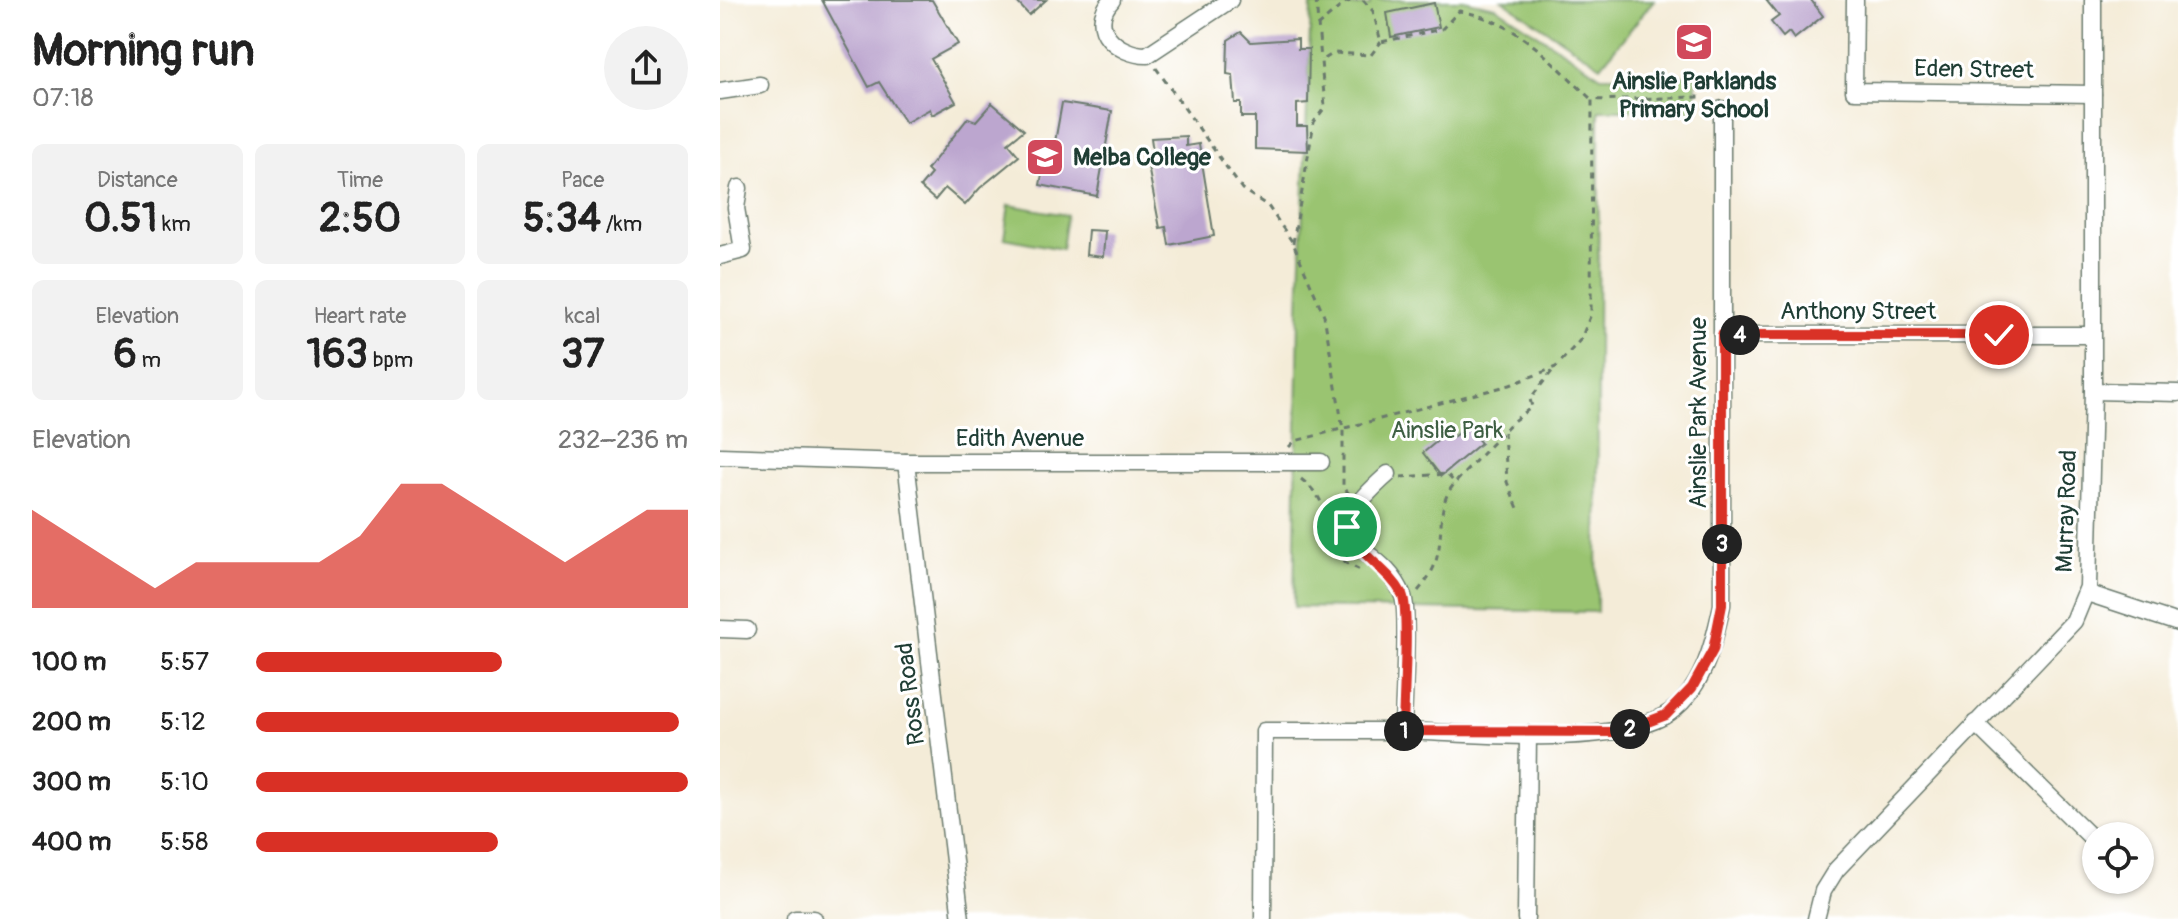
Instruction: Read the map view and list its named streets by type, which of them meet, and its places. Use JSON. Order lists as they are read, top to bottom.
{
  "streets": {
    "street": [
      "Eden Street",
      "Anthony Street",
      "Ainslie Park Avenue",
      "Edith Avenue",
      "Murray Road",
      "Ross Road"
    ]
  },
  "crossings": [
    ["Eden Street", "Murray Road"],
    ["Anthony Street", "Ainslie Park Avenue"],
    ["Anthony Street", "Murray Road"],
    ["Edith Avenue", "Ross Road"]
  ],
  "parks": ["Ainslie Park"],
  "places": {
    "school or university": ["Ainslie Parklands Primary School", "Melba College"]
  },
  "page": {
    "heading": ["Morning run", "07:18"],
    "stats": [
      ["Distance", "0.51 km"],
      ["Time", "2:50"],
      ["Pace", "5:34 /km"],
      ["Elevation", "6 m"],
      ["Heart rate", "163 bpm"],
      ["kcal", "37"]
    ],
    "pins": [
      "4",
      "3",
      "2",
      "1"
    ],
    "chart": ["Elevation", "232–236 m"],
    "list": [
      {
        "name": "100 m",
        "note": "5:57"
      },
      {
        "name": "200 m",
        "note": "5:12"
      },
      {
        "name": "300 m",
        "note": "5:10"
      },
      {
        "name": "400 m",
        "note": "5:58"
      }
    ]
  }
}
